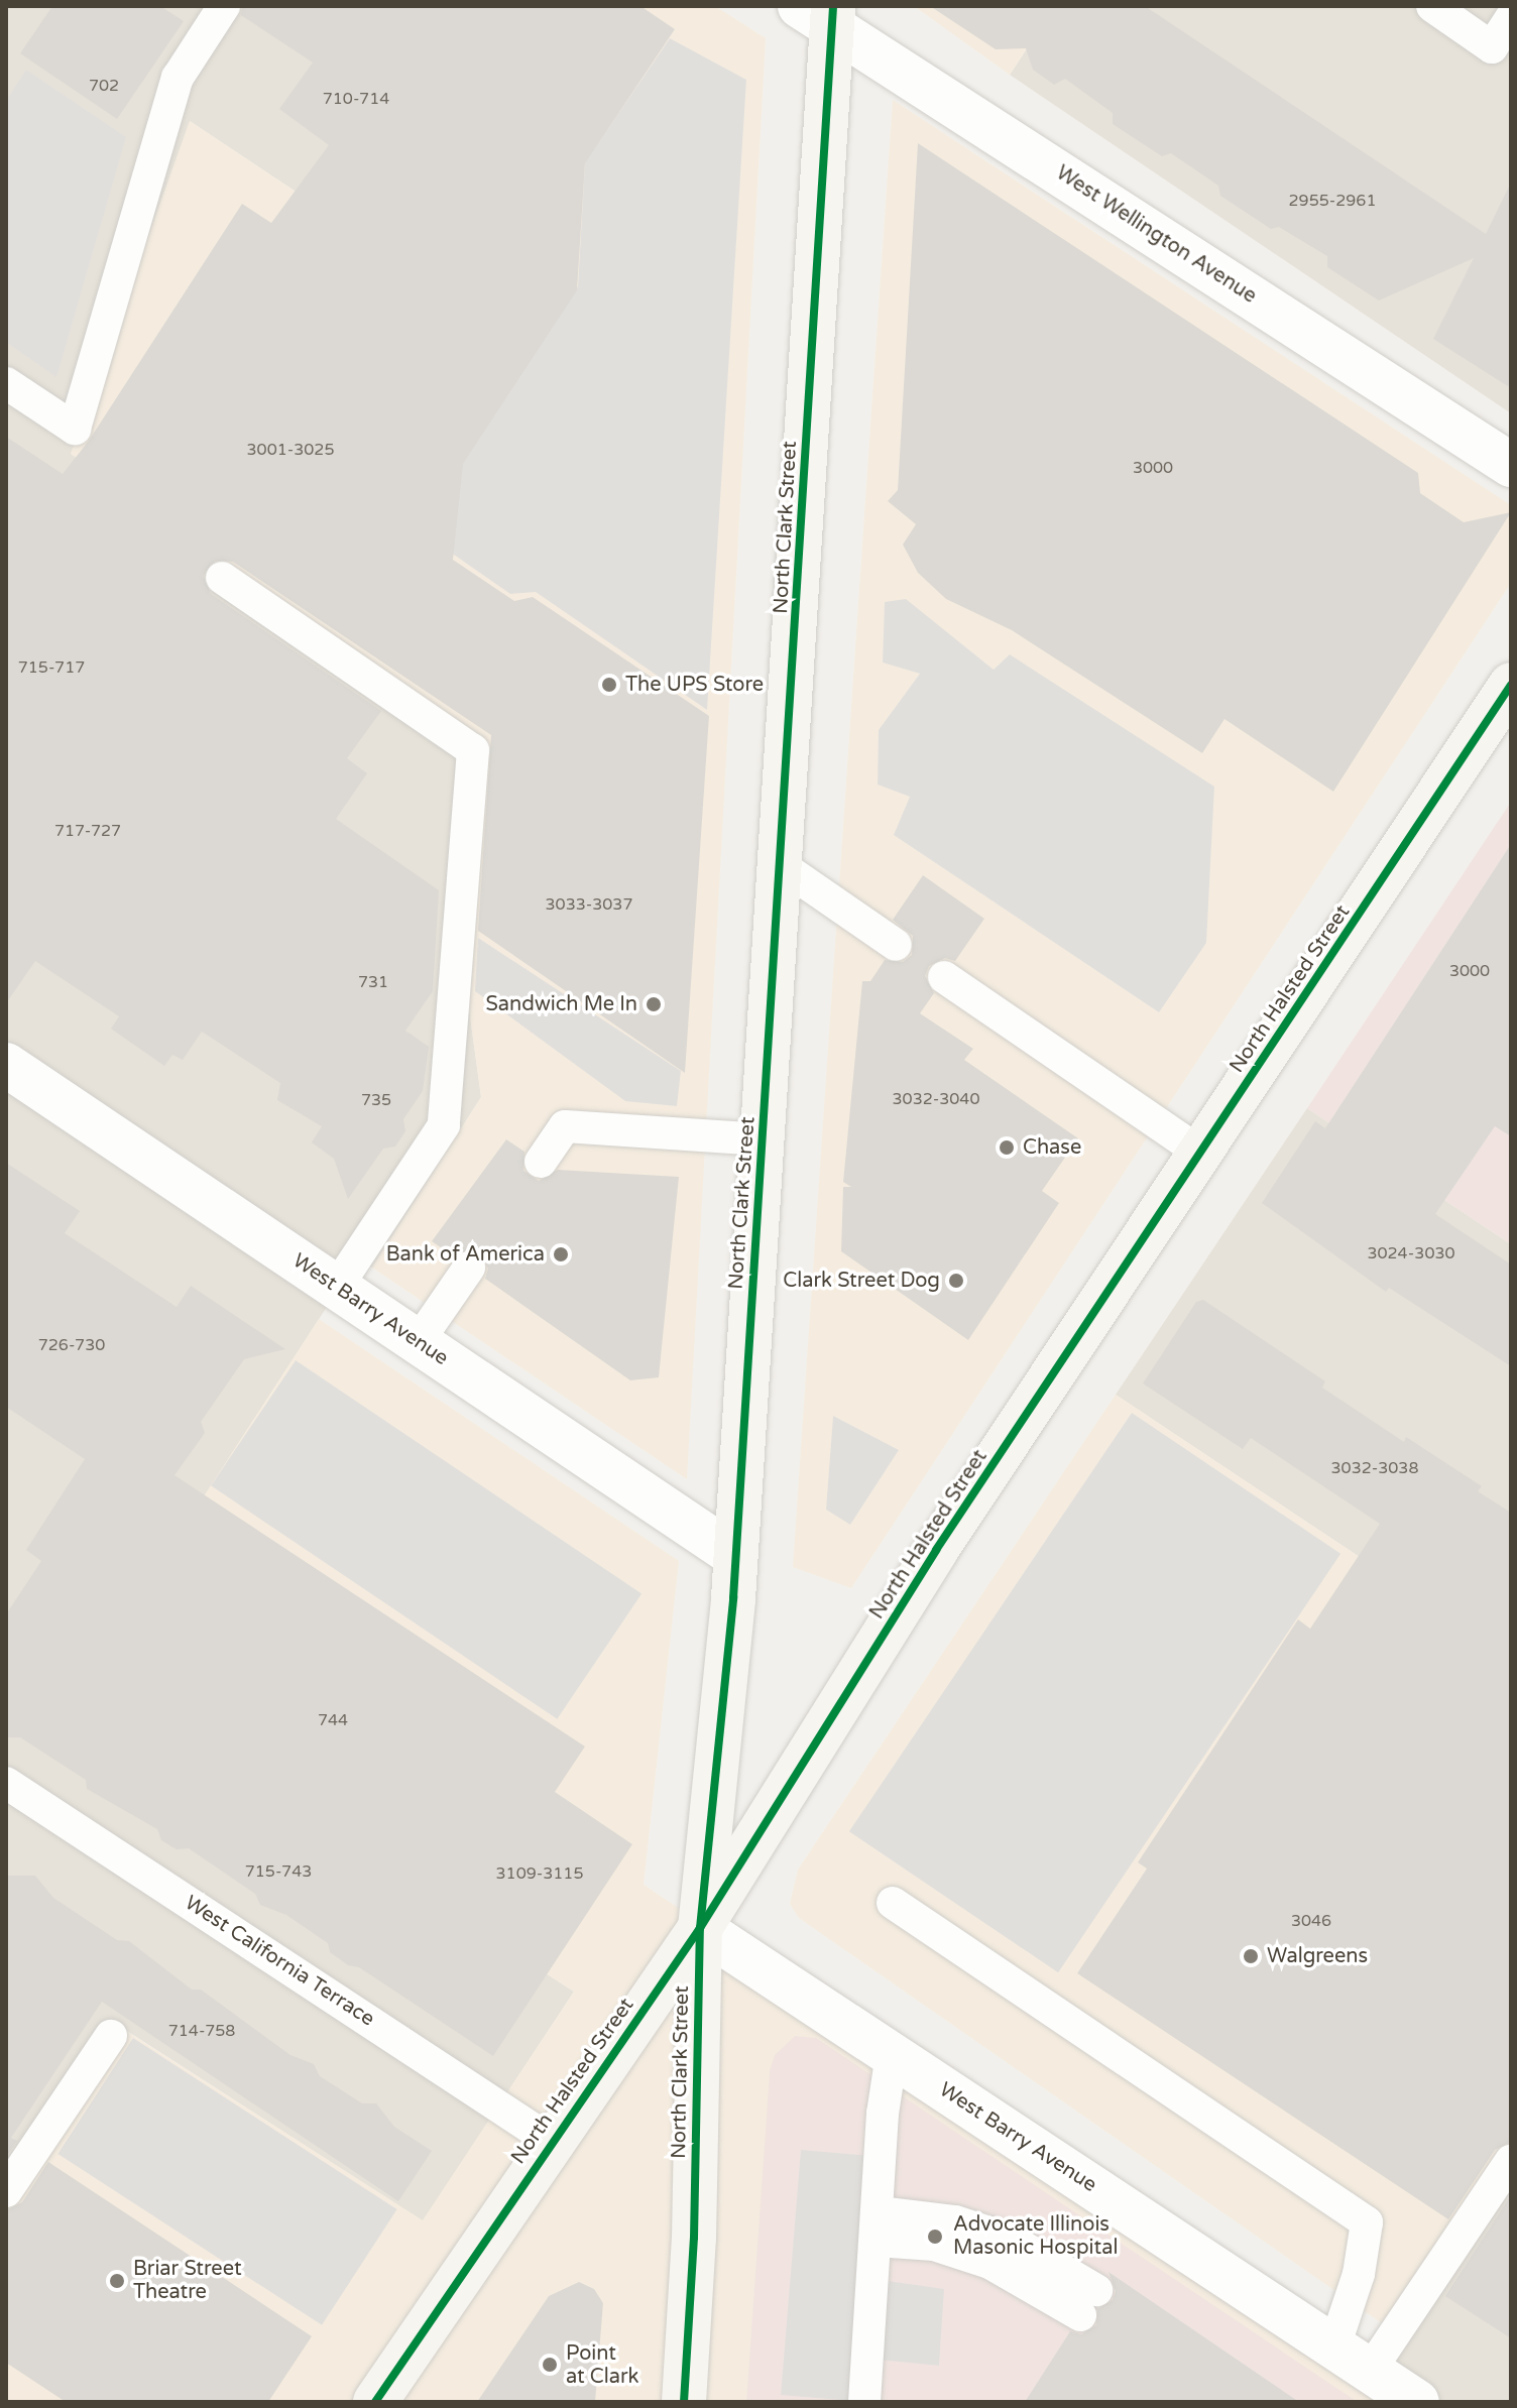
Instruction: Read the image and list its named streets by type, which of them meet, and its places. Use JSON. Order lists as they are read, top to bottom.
{
  "streets": {
    "main road": ["North Clark Street", "North Halsted Street"],
    "street": ["West Wellington Avenue", "West Barry Avenue"],
    "lane": ["West California Terrace"]
  },
  "crossings": [
    ["West Wellington Avenue", "North Clark Street"],
    ["North Clark Street", "North Halsted Street"],
    ["North Clark Street", "West Barry Avenue"],
    ["North Halsted Street", "West Barry Avenue"],
    ["North Halsted Street", "West California Terrace"]
  ],
  "places": [
    "The UPS Store",
    "Sandwich Me In",
    "Chase",
    "Bank of America",
    "Clark Street Dog",
    "Walgreens",
    "Advocate Illinois Masonic Hospital",
    "Briar Street Theatre",
    "Point at Clark"
  ],
  "house_numbers": [
    "702",
    "710-714",
    "2955-2961",
    "3001-3025",
    "3000",
    "715-717",
    "717-727",
    "3033-3037",
    "3000",
    "731",
    "3032-3040",
    "735",
    "3024-3030",
    "726-730",
    "3032-3038",
    "744",
    "715-743",
    "3109-3115",
    "3046",
    "714-758"
  ]
}
